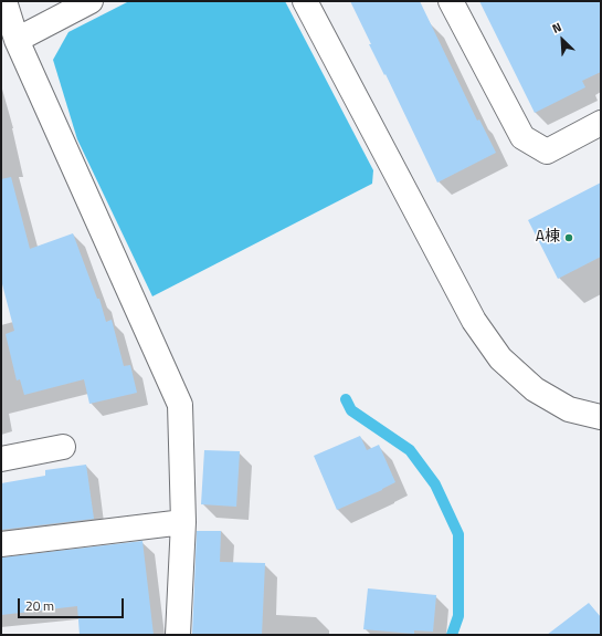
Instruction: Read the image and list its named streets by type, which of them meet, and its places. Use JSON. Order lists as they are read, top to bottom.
{
  "places": ["A棟"],
  "scale_bar": "20 m",
  "north": "top left"
}
